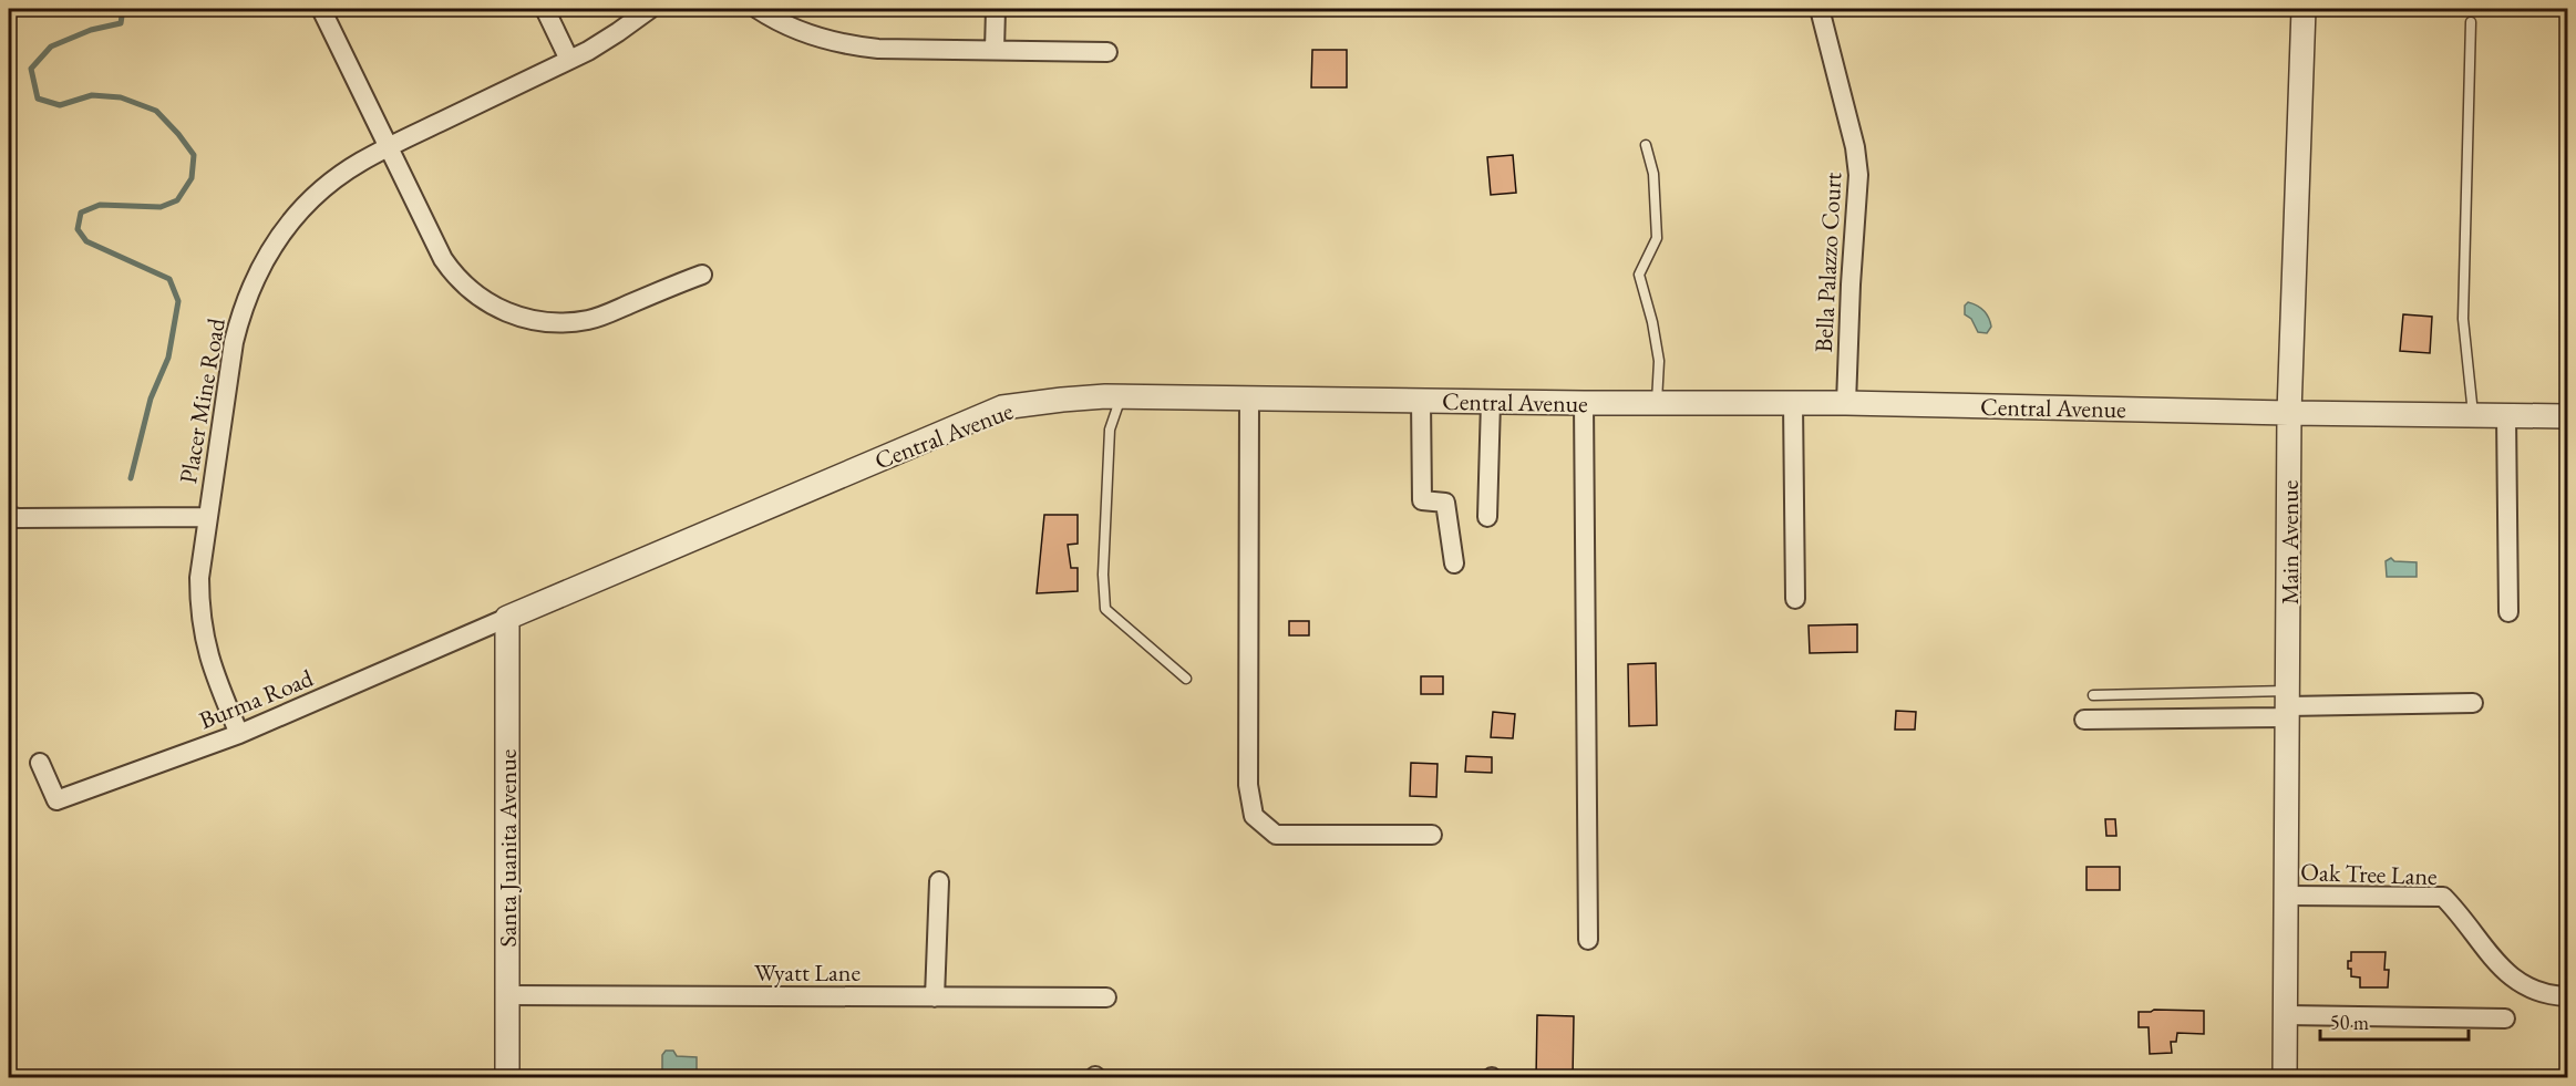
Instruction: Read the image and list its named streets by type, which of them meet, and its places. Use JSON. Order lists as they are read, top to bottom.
{
  "streets": {
    "street": [
      "Bella Palazzo Court",
      "Placer Mine Road",
      "Central Avenue",
      "Main Avenue",
      "Burma Road",
      "Santa Juanita Avenue",
      "Oak Tree Lane",
      "Wyatt Lane"
    ]
  },
  "crossings": [
    ["Bella Palazzo Court", "Central Avenue"],
    ["Placer Mine Road", "Burma Road"],
    ["Central Avenue", "Main Avenue"],
    ["Central Avenue", "Burma Road"],
    ["Central Avenue", "Santa Juanita Avenue"],
    ["Main Avenue", "Oak Tree Lane"],
    ["Burma Road", "Santa Juanita Avenue"],
    ["Santa Juanita Avenue", "Wyatt Lane"]
  ],
  "scale_bar": "50 m"
}
